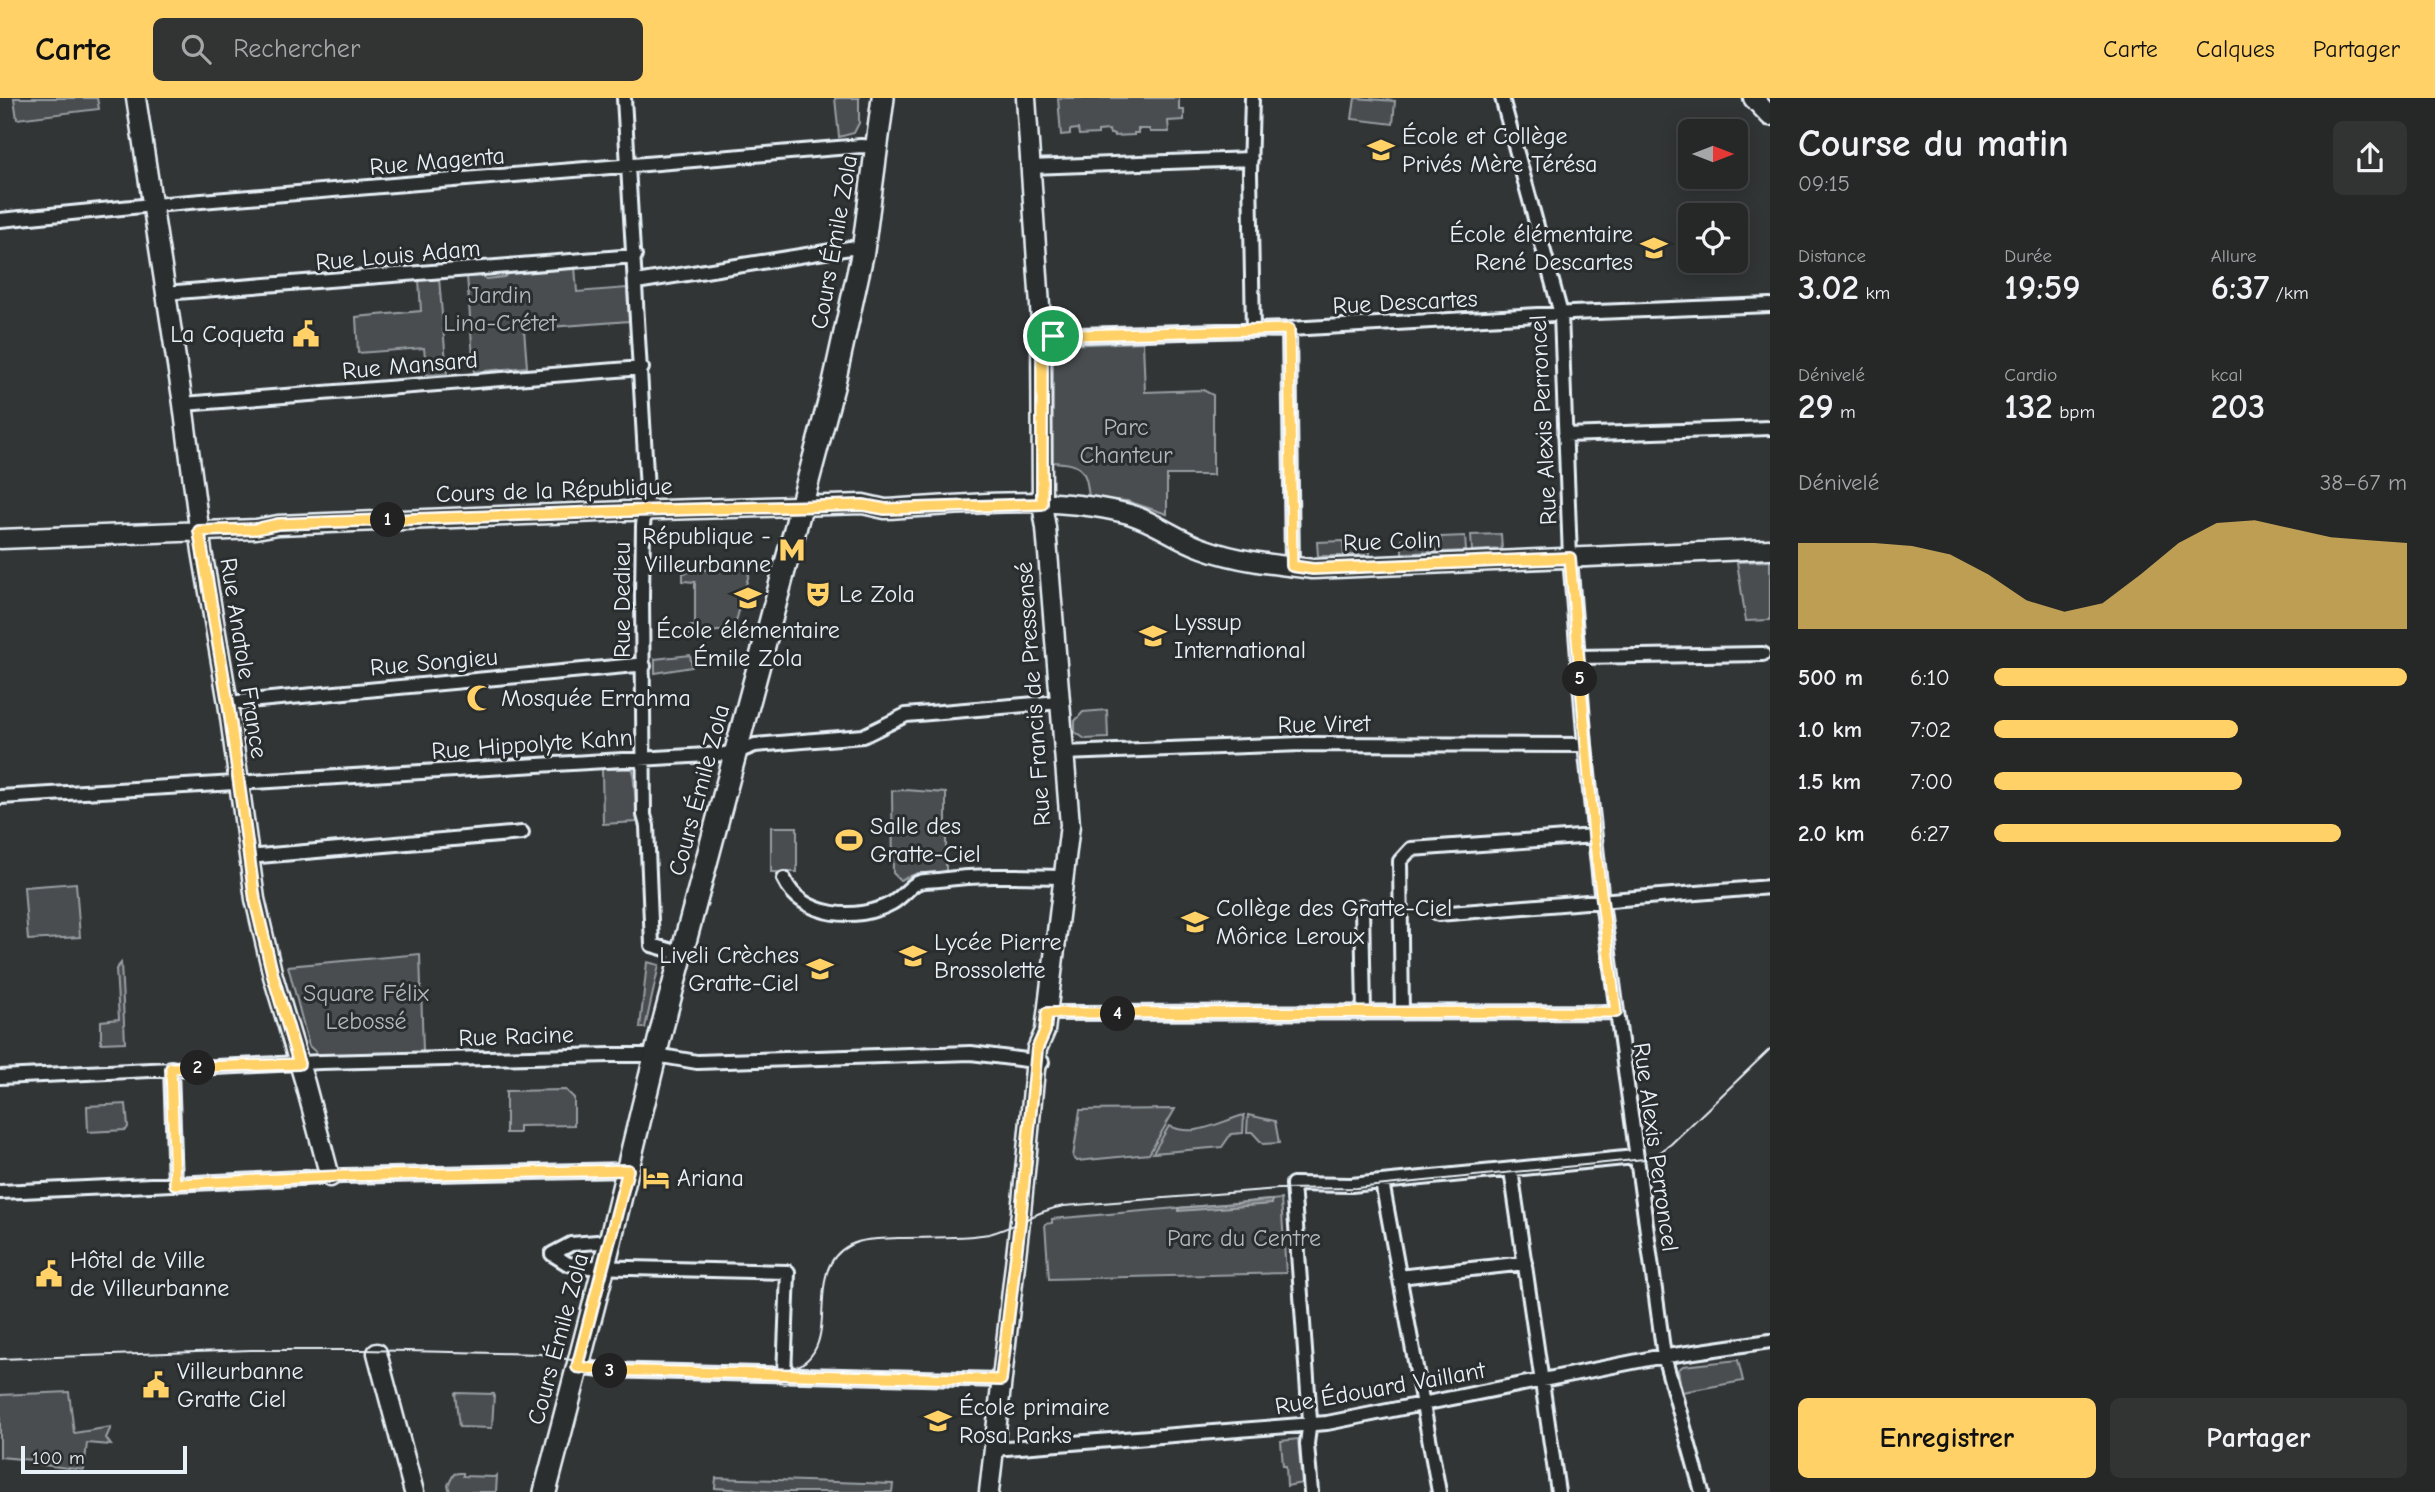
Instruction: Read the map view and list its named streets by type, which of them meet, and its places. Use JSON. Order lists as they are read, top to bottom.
{
  "streets": {
    "main road": ["Cours Émile Zola"],
    "street": [
      "Rue Magenta",
      "Rue Louis Adam",
      "Rue Descartes",
      "Rue Mansard",
      "Rue Alexis Perroncel",
      "Cours de la République",
      "Rue Colin",
      "Rue Dedieu",
      "Rue Anatole France",
      "Rue Songieu",
      "Rue Francis de Pressensé",
      "Rue Viret",
      "Rue Hippolyte Kahn",
      "Rue Racine",
      "Rue Édouard Vaillant"
    ]
  },
  "crossings": [
    ["Rue Magenta", "Cours Émile Zola"],
    ["Rue Magenta", "Rue Dedieu"],
    ["Rue Magenta", "Rue Anatole France"],
    ["Cours Émile Zola", "Cours de la République"],
    ["Cours Émile Zola", "Rue Dedieu"],
    ["Cours Émile Zola", "Rue Hippolyte Kahn"],
    ["Cours Émile Zola", "Rue Racine"],
    ["Rue Louis Adam", "Rue Dedieu"],
    ["Rue Louis Adam", "Rue Anatole France"],
    ["Rue Descartes", "Rue Alexis Perroncel"],
    ["Rue Descartes", "Rue Francis de Pressensé"],
    ["Rue Mansard", "Rue Dedieu"],
    ["Rue Mansard", "Rue Anatole France"],
    ["Rue Alexis Perroncel", "Rue Colin"],
    ["Rue Alexis Perroncel", "Rue Viret"],
    ["Rue Alexis Perroncel", "Rue Édouard Vaillant"],
    ["Cours de la République", "Rue Colin"],
    ["Cours de la République", "Rue Dedieu"],
    ["Cours de la République", "Rue Anatole France"],
    ["Cours de la République", "Rue Francis de Pressensé"],
    ["Rue Colin", "Rue Francis de Pressensé"],
    ["Rue Dedieu", "Rue Songieu"],
    ["Rue Dedieu", "Rue Hippolyte Kahn"],
    ["Rue Anatole France", "Rue Songieu"],
    ["Rue Anatole France", "Rue Hippolyte Kahn"],
    ["Rue Anatole France", "Rue Racine"],
    ["Rue Francis de Pressensé", "Rue Viret"],
    ["Rue Francis de Pressensé", "Rue Hippolyte Kahn"],
    ["Rue Francis de Pressensé", "Rue Racine"],
    ["Rue Francis de Pressensé", "Rue Édouard Vaillant"]
  ],
  "parks": [
    "Jardin Lina-Crétet",
    "Parc Chanteur",
    "Square Félix Lebossé",
    "Parc du Centre"
  ],
  "places": {
    "school or university": [
      "École et Collège Privés Mère Térésa",
      "École élémentaire René Descartes",
      "École élémentaire Émile Zola",
      "Lyssup International",
      "Collège des Gratte-Ciel Môrice Leroux",
      "Lycée Pierre Brossolette",
      "Liveli Crèches Gratte-Ciel",
      "École primaire Rosa Parks"
    ],
    "public building": ["La Coqueta", "Hôtel de Ville de Villeurbanne", "Villeurbanne Gratte Ciel"],
    "metro station": ["République - Villeurbanne"],
    "theatre": ["Le Zola"],
    "mosque": ["Mosquée Errahma"],
    "sports": ["Salle des Gratte-Ciel"],
    "hotel": ["Ariana"]
  },
  "scale_bar": "100 m",
  "north": "right",
  "page": {
    "header": "Carte",
    "search": "Rechercher",
    "nav": ["Carte", "Calques", "Partager"],
    "heading": ["Course du matin", "09:15"],
    "stats": [
      ["Distance", "3.02 km"],
      ["Durée", "19:59"],
      ["Allure", "6:37 /km"],
      ["Dénivelé", "29 m"],
      ["Cardio", "132 bpm"],
      ["kcal", "203"]
    ],
    "chart": ["Dénivelé", "38–67 m"],
    "pins": [
      "1",
      "5",
      "4",
      "2",
      "3"
    ],
    "list": [
      {
        "name": "500 m",
        "note": "6:10"
      },
      {
        "name": "1.0 km",
        "note": "7:02"
      },
      {
        "name": "1.5 km",
        "note": "7:00"
      },
      {
        "name": "2.0 km",
        "note": "6:27"
      }
    ],
    "buttons": ["Enregistrer", "Partager"],
    "scale": "100 m"
  }
}
